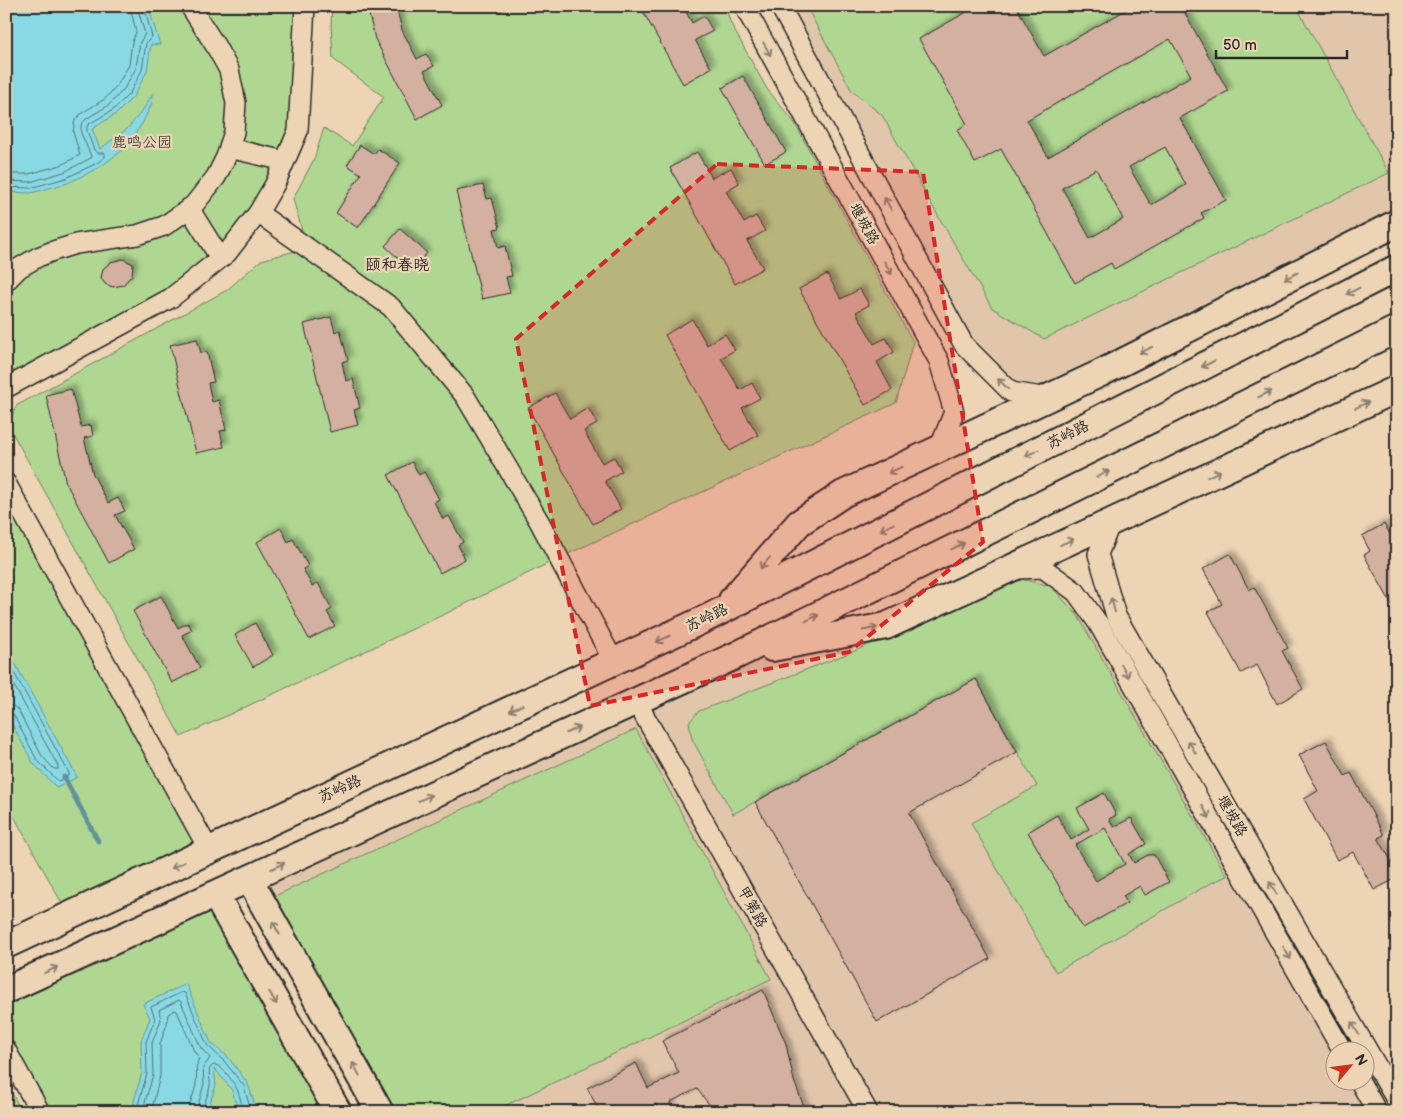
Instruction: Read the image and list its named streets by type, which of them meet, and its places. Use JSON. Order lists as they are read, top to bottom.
{
  "streets": {
    "main road": ["苏岭路"],
    "street": ["堰坡路", "甲第路"]
  },
  "districts": ["颐和春晓"],
  "parks": ["鹿鸣公园"],
  "scale_bar": "50 m",
  "north": "top right"
}
